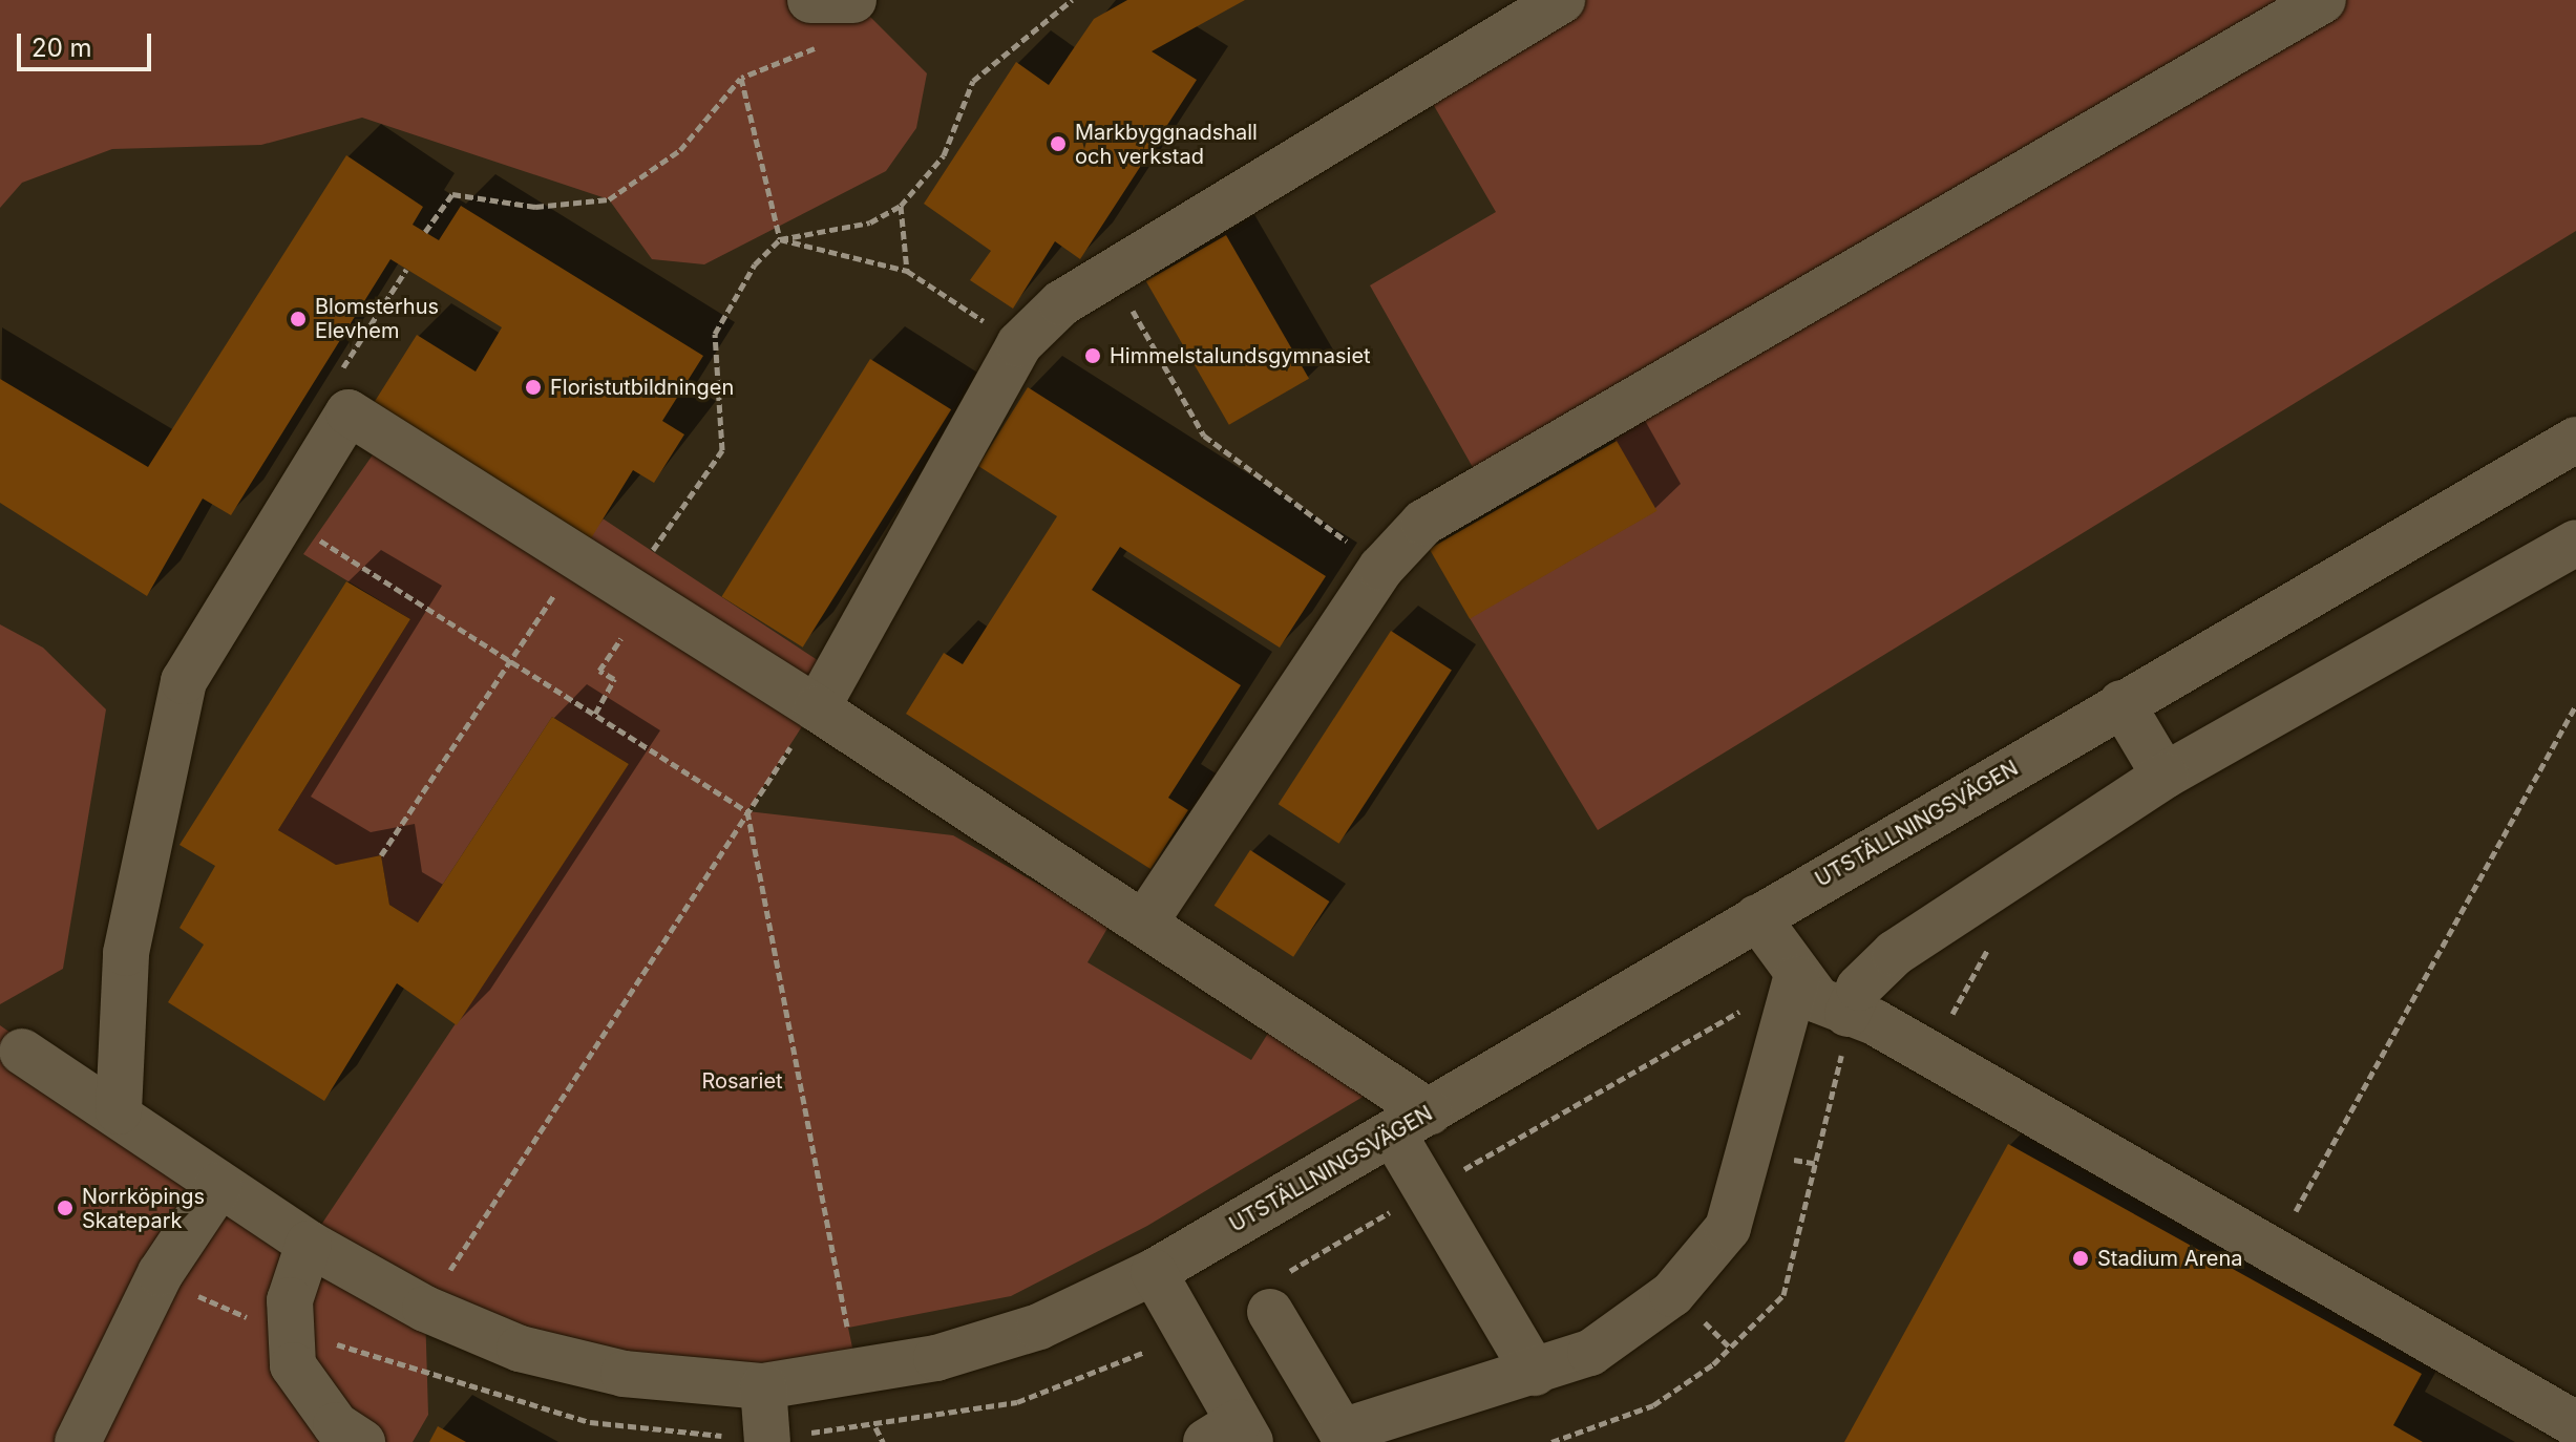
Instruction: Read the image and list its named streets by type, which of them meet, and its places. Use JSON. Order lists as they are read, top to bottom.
{
  "streets": {
    "street": ["UTSTÄLLNINGSVÄGEN"]
  },
  "parks": ["Rosariet"],
  "places": [
    "Markbyggnadshall och verkstad",
    "Blomsterhus Elevhem",
    "Himmelstalundsgymnasiet",
    "Floristutbildningen",
    "Norrköpings Skatepark",
    "Stadium Arena"
  ],
  "scale_bar": "20 m"
}
